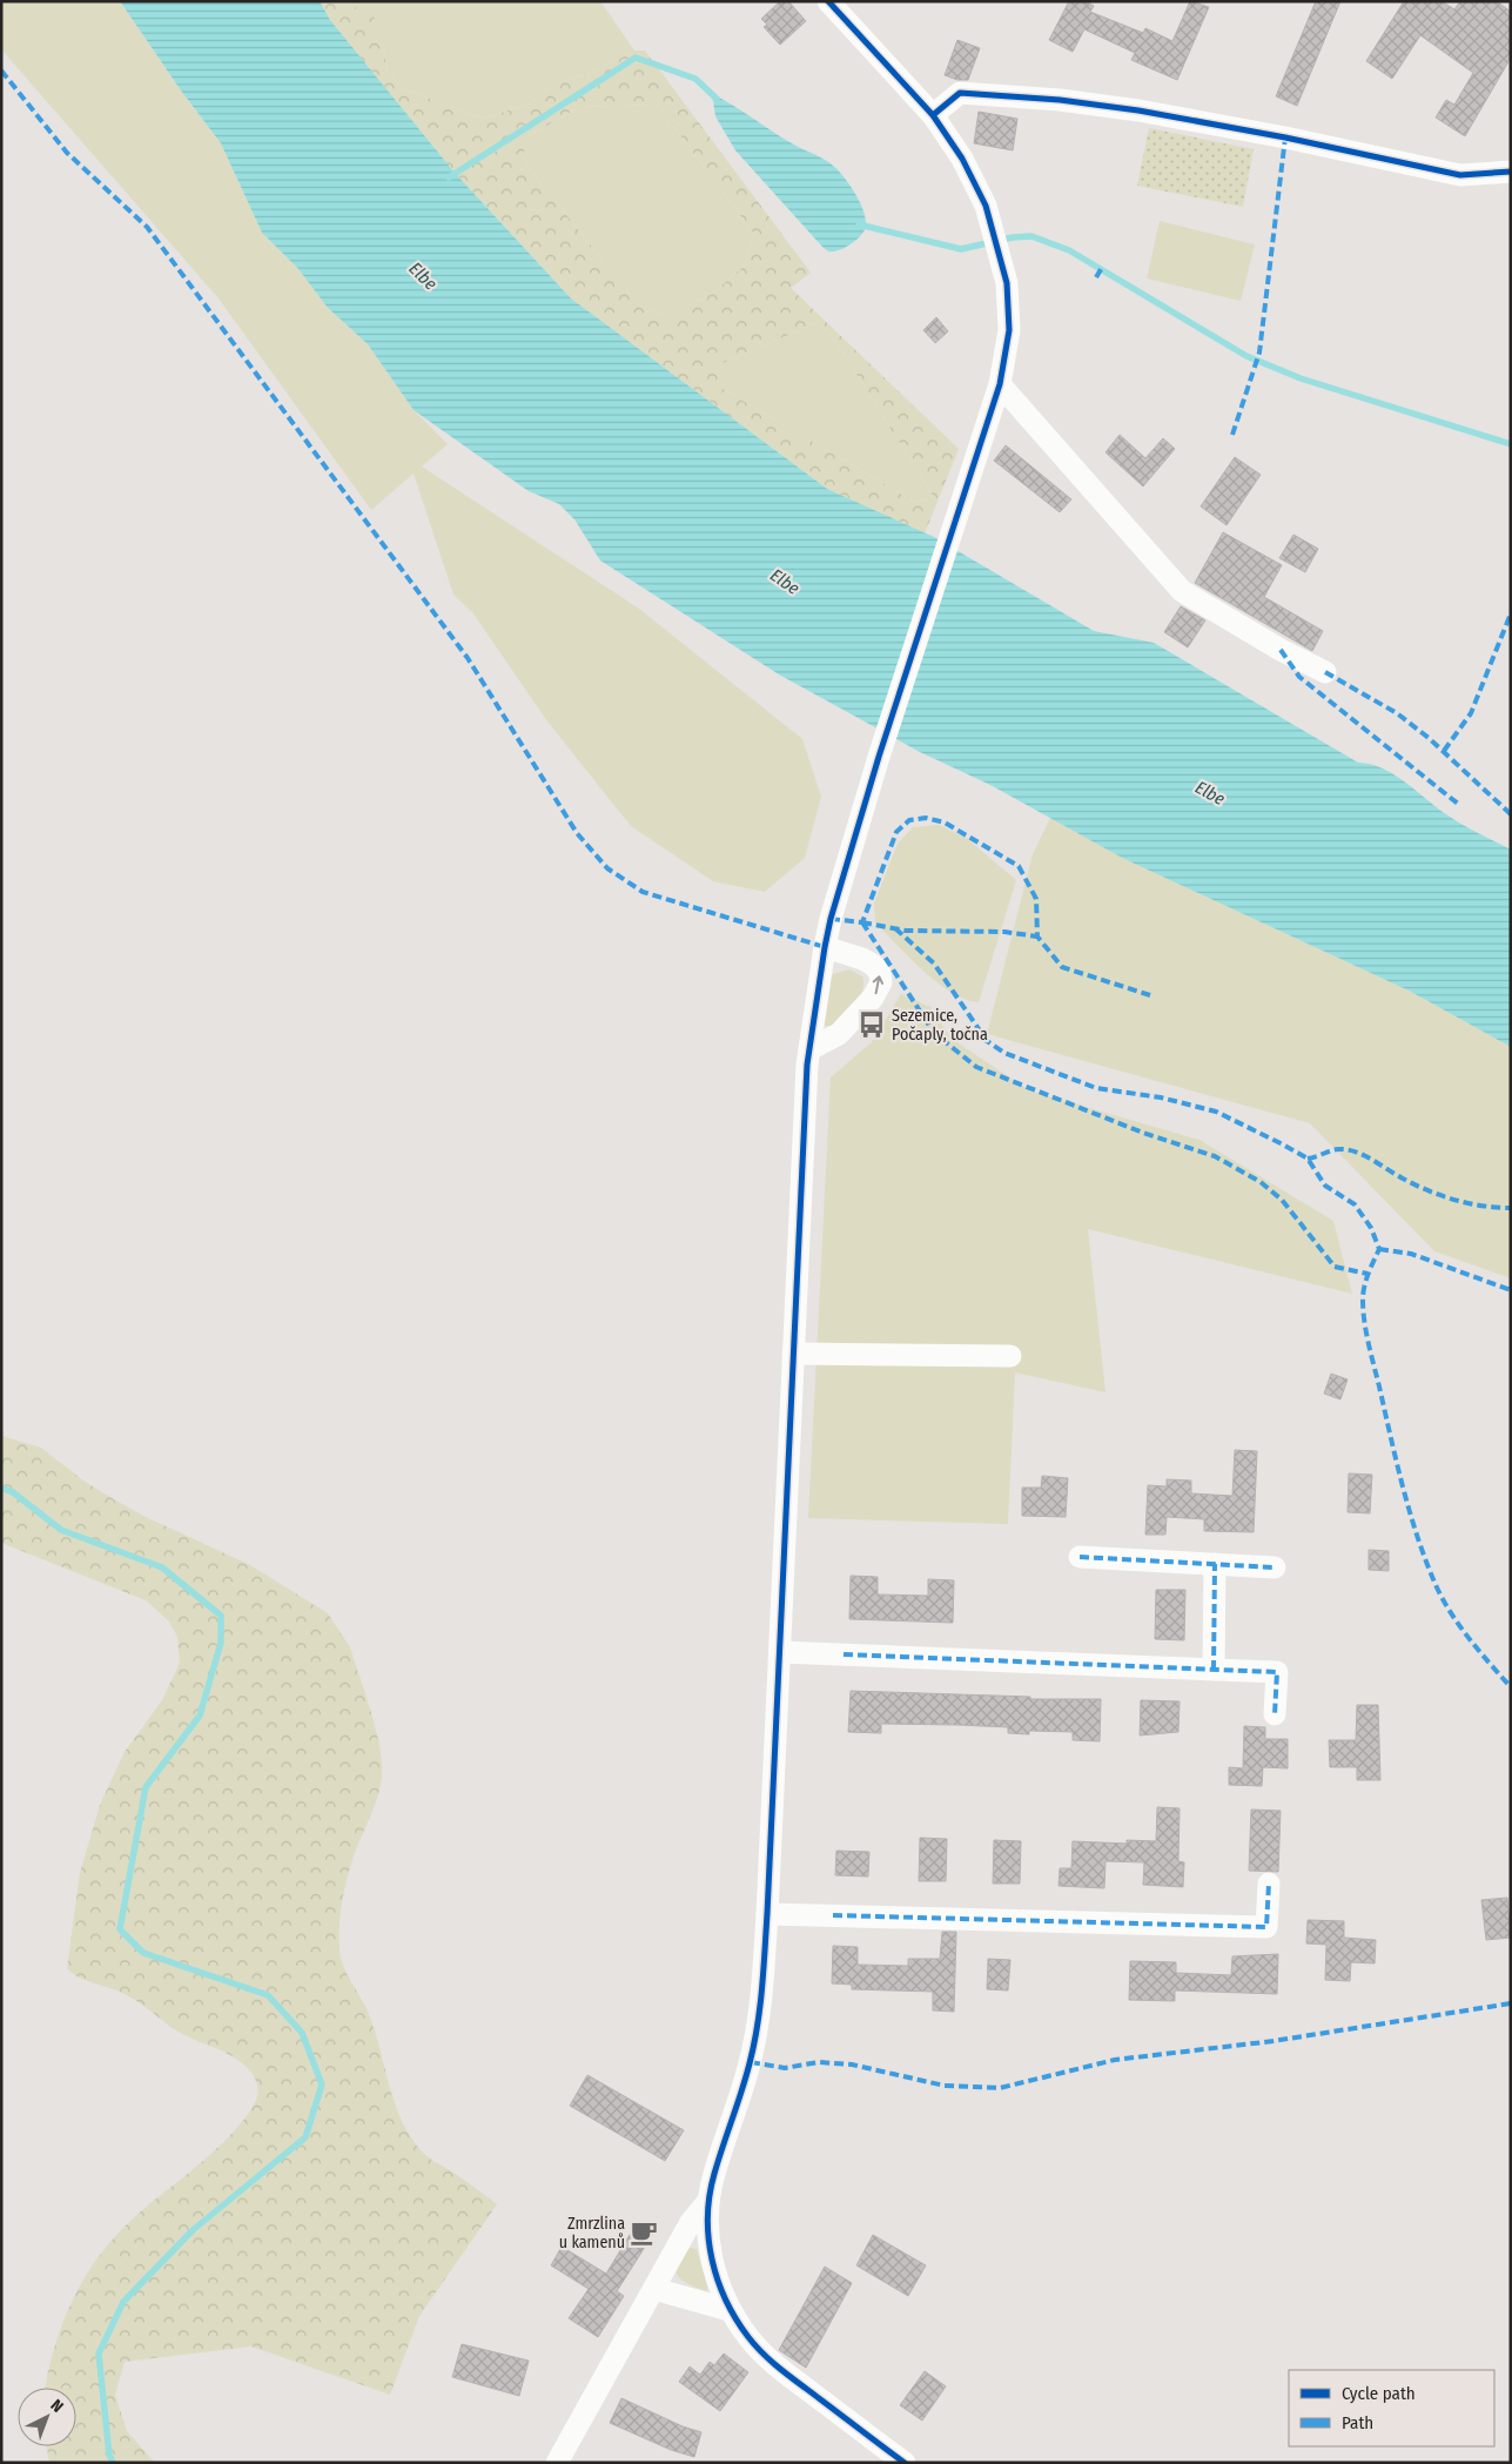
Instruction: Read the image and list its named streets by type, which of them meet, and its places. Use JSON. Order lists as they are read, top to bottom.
{
  "water": ["Elbe"],
  "places": {
    "bus stop": ["Sezemice, Počaply, točna"],
    "cafe": ["Zmrzlina u kamenů"]
  },
  "legend": ["Cycle path", "Path"],
  "north": "top right"
}
